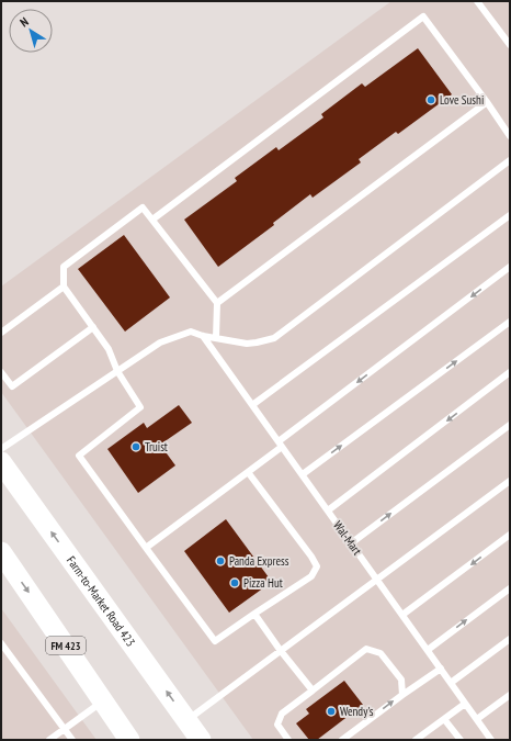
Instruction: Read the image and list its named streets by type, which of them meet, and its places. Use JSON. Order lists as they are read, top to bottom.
{
  "streets": {
    "main road": ["Farm-to-Market Road 423", "FM 423"],
    "lane": ["Wal-Mart"]
  },
  "places": [
    "Love Sushi",
    "Truist",
    "Panda Express",
    "Pizza Hut",
    "Wendy's"
  ],
  "north": "top left"
}
